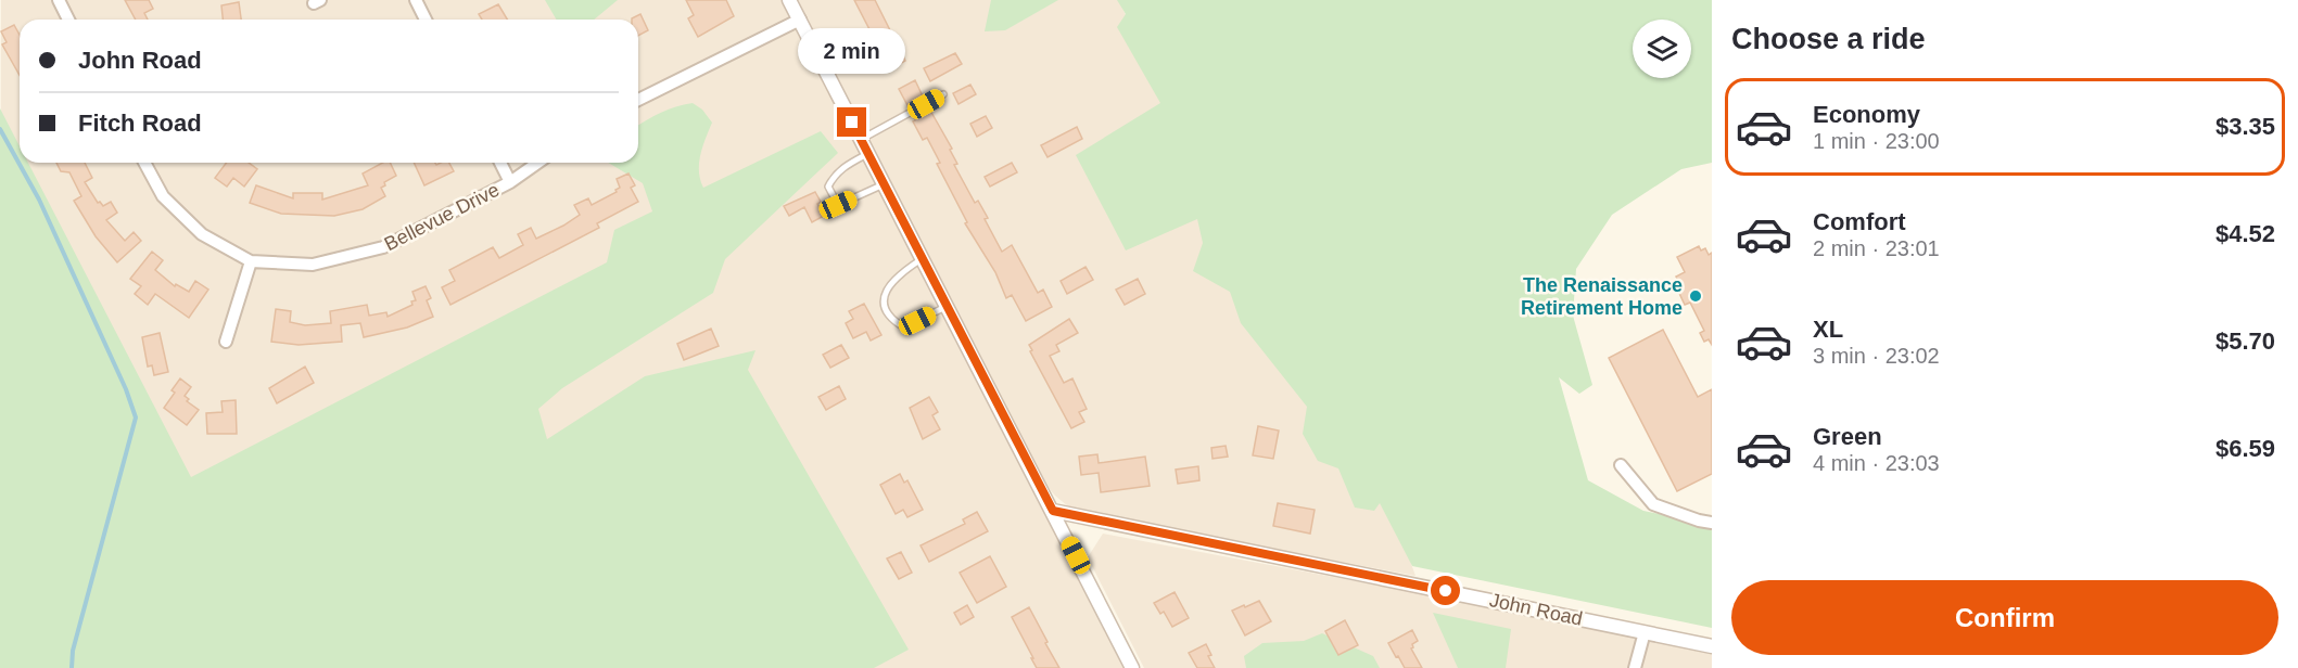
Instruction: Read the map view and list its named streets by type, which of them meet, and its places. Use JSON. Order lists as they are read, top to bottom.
{
  "streets": {
    "street": ["Bellevue Drive", "John Road"]
  },
  "places": ["The Renaissance Retirement Home"],
  "page": {
    "heading": "Choose a ride",
    "banner": ["John Road", "Fitch Road"],
    "bubble": "2 min",
    "list": [
      {
        "name": "Economy",
        "note": "1 min · 23:00",
        "value": "$3.35"
      },
      {
        "name": "Comfort",
        "note": "2 min · 23:01",
        "value": "$4.52"
      },
      {
        "name": "XL",
        "note": "3 min · 23:02",
        "value": "$5.70"
      },
      {
        "name": "Green",
        "note": "4 min · 23:03",
        "value": "$6.59"
      }
    ],
    "buttons": "Confirm"
  }
}
